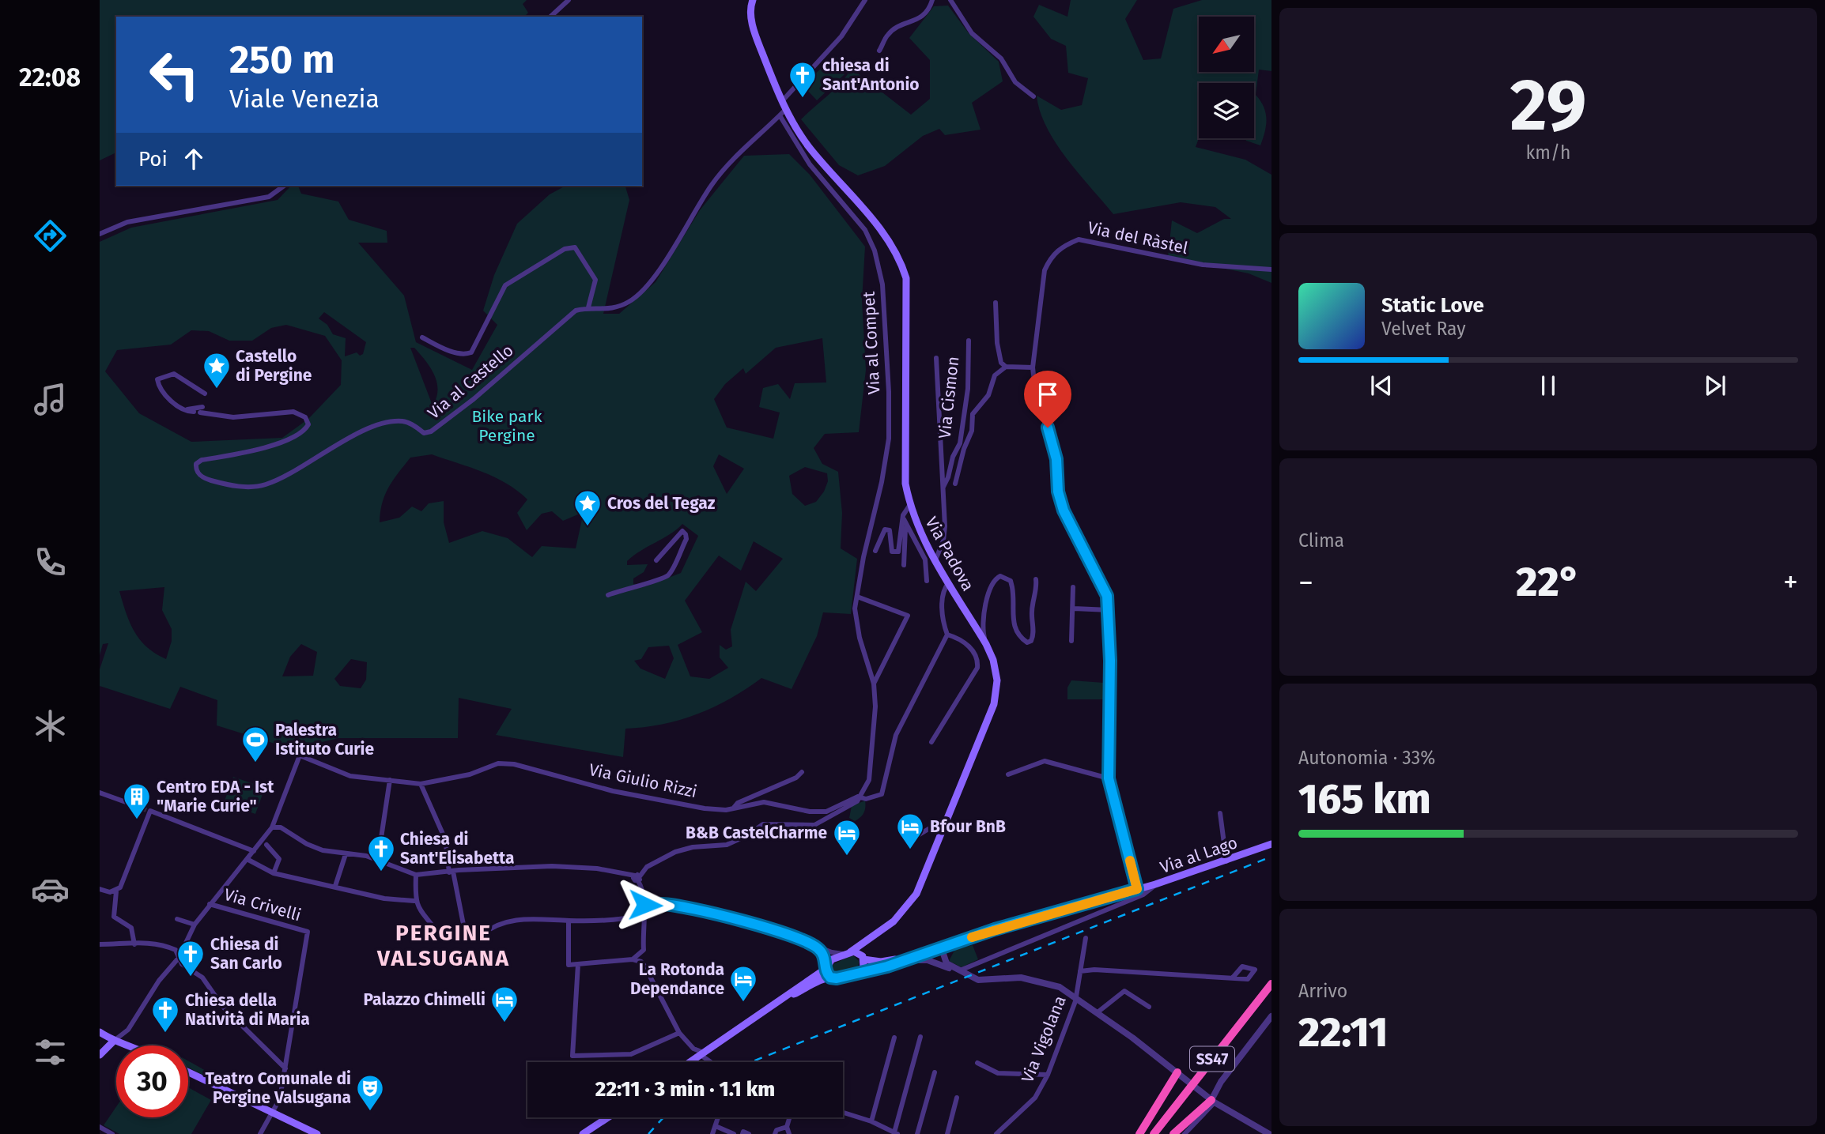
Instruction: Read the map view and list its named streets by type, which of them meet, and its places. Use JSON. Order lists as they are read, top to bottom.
{
  "streets": {
    "highway": ["SS47"],
    "main road": ["Via Padova", "Via al Lago"],
    "street": [
      "Via del Ràstel",
      "Via al Compet",
      "Via al Castello",
      "Via Cismon",
      "Via Giulio Rizzi",
      "Via Crivelli",
      "Via Vigolana"
    ]
  },
  "crossings": [
    ["Via del Ràstel", "Via al Lago"],
    ["Via al Compet", "Via al Castello"],
    ["Via al Compet", "Via Giulio Rizzi"],
    ["Via al Castello", "Via Padova"],
    ["Via Cismon", "Via Padova"]
  ],
  "districts": ["PERGINE VALSUGANA"],
  "parks": ["Bike park Pergine"],
  "places": {
    "church": [
      "chiesa di Sant'Antonio",
      "Chiesa di Sant'Elisabetta",
      "Chiesa di San Carlo",
      "Chiesa della Natività di Maria"
    ],
    "place": ["Castello di Pergine", "Cros del Tegaz"],
    "sports": ["Palestra Istituto Curie"],
    "building": ["Centro EDA - Ist \"Marie Curie\""],
    "hotel": [
      "Bfour BnB",
      "B&B CastelCharme",
      "La Rotonda Dependance",
      "Palazzo Chimelli"
    ],
    "theatre": ["Teatro Comunale di Pergine Valsugana"]
  },
  "north": "bottom left",
  "page": {
    "tabs": "22:08",
    "tile": [
      ["29", "km/h"],
      "Clima",
      ["Autonomia · 33%", "165 km"],
      ["Arrivo", "22:11"]
    ],
    "turn": ["250 m", "Viale Venezia"],
    "then": "Poi",
    "song": ["Static Love", "Velvet Ray"],
    "heat": ["−", "22°", "+"],
    "limit": "30",
    "trip": "22:11 · 3 min · 1.1 km"
  }
}
